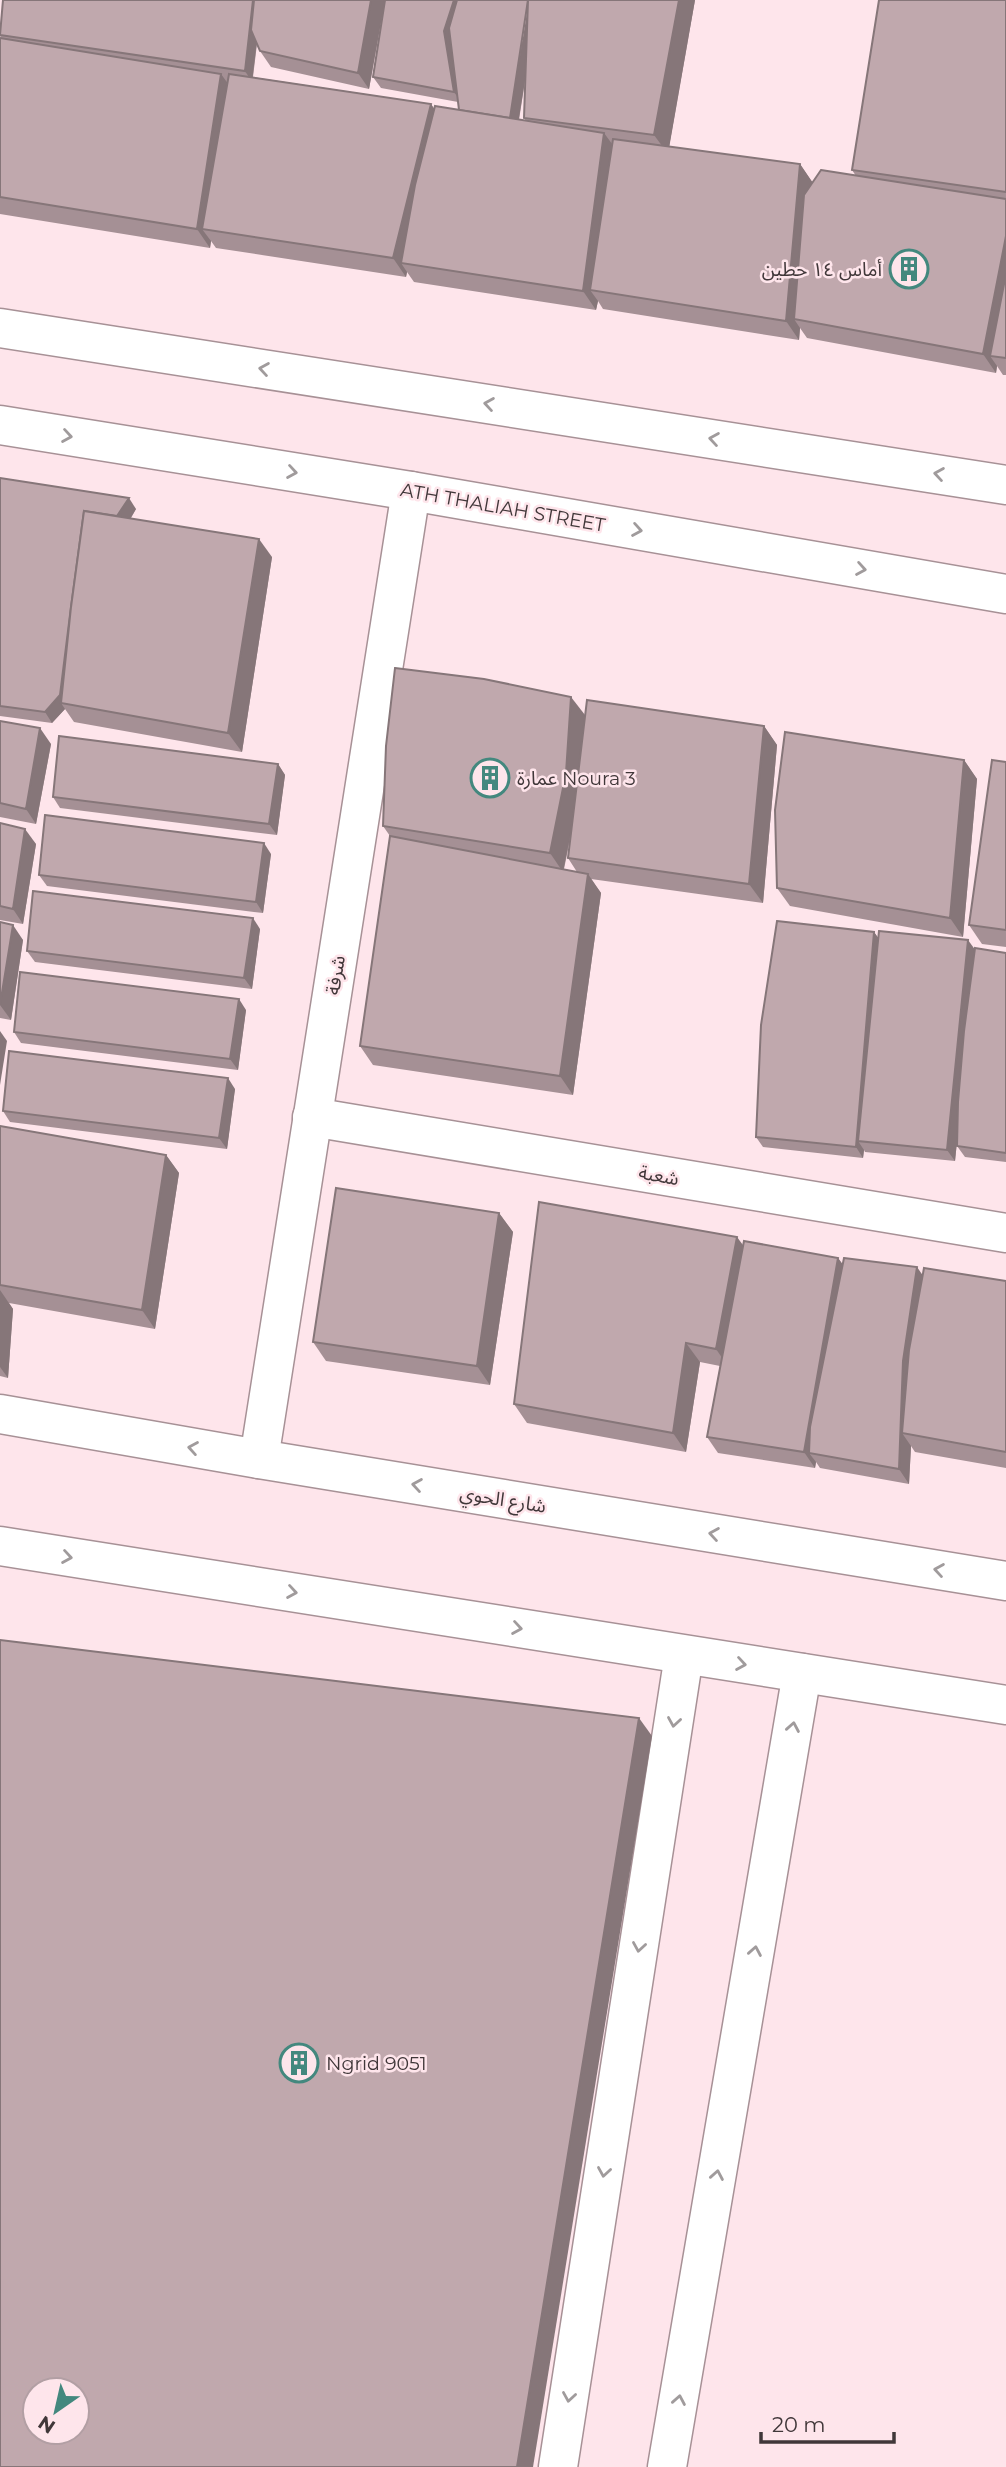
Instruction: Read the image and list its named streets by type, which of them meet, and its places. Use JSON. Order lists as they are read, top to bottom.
{
  "streets": {
    "street": [
      "ATH THALIAH STREET",
      "شرفة",
      "شعبة",
      "شارع الحوي"
    ]
  },
  "crossings": [
    ["ATH THALIAH STREET", "شرفة"],
    ["شرفة", "شعبة"],
    ["شرفة", "شارع الحوي"]
  ],
  "places": {
    "building": ["أماس ١٤ حطين", "عمارة Noura 3", "Ngrid 9051"]
  },
  "scale_bar": "20 m",
  "north": "bottom left"
}
